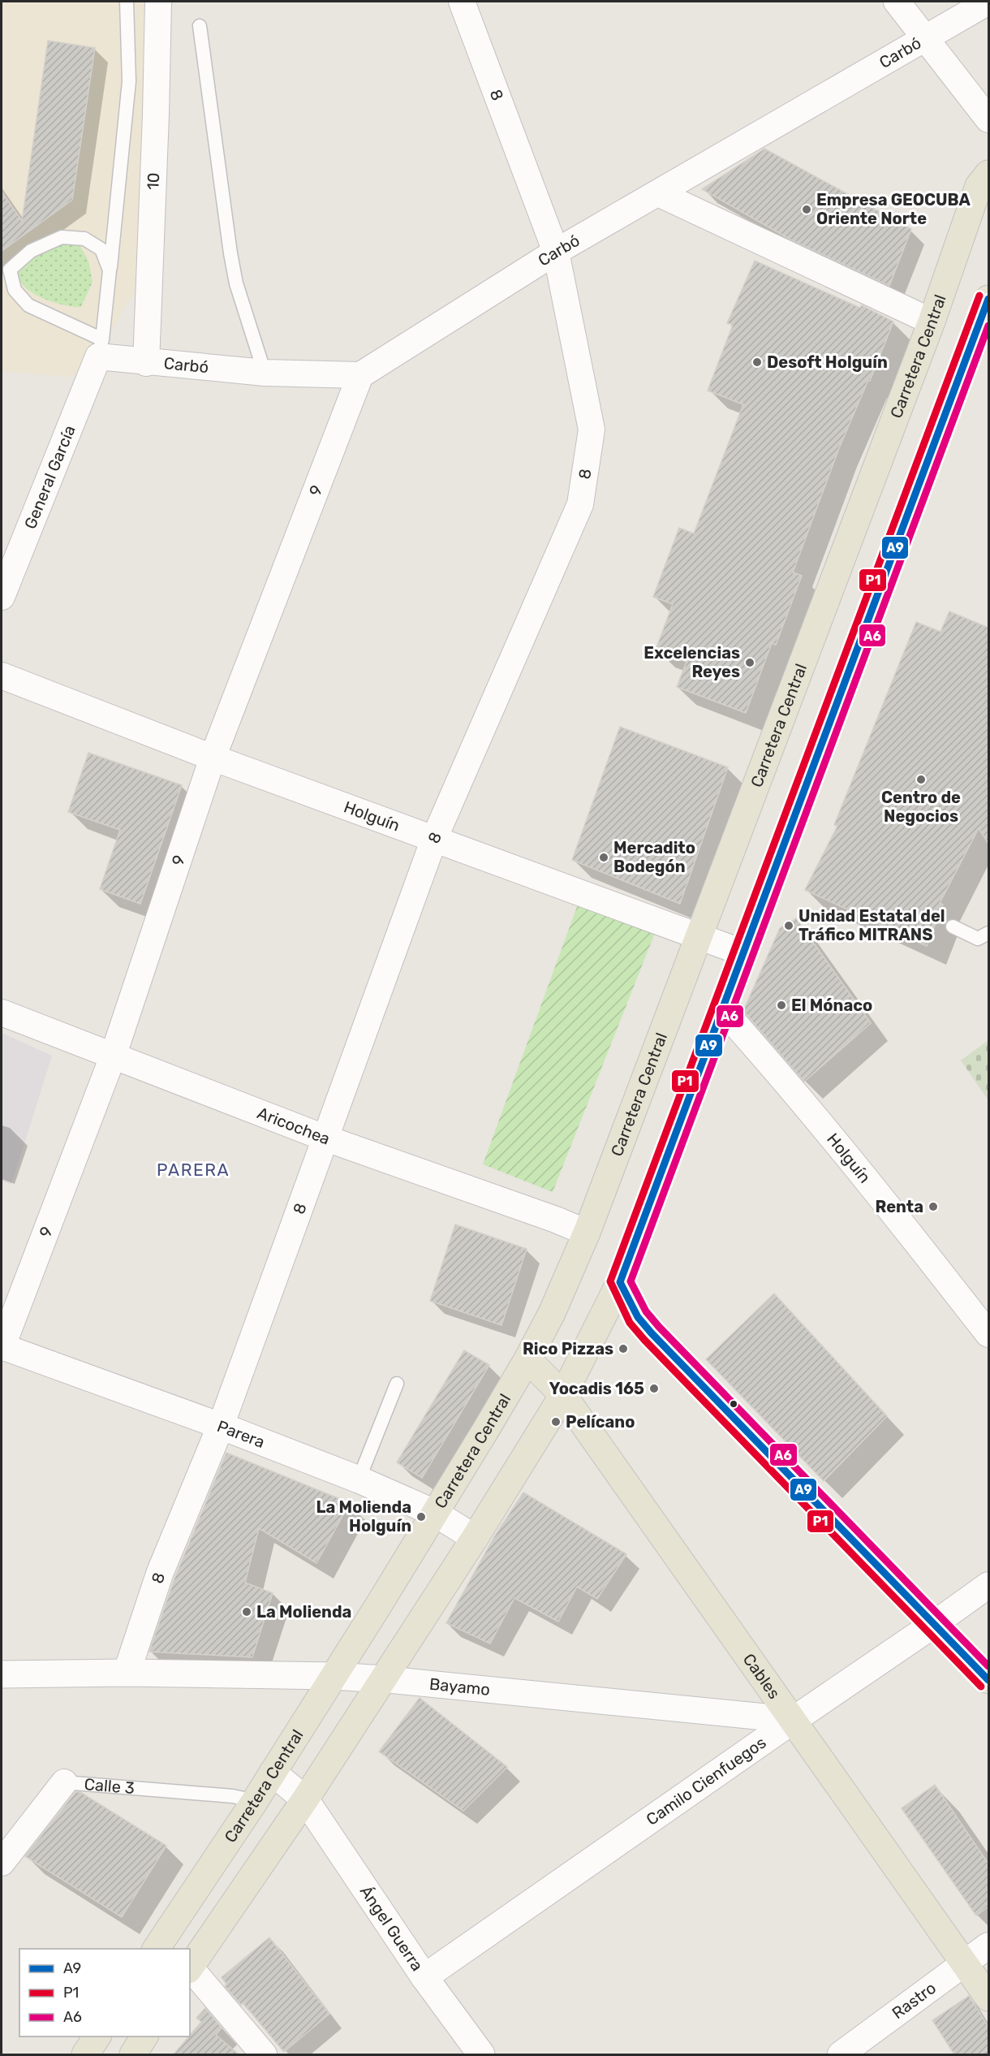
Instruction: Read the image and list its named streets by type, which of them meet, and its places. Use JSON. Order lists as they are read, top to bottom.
{
  "streets": {
    "main road": ["Carretera Central", "Cables"],
    "street": [
      "Carbó",
      "8",
      "10",
      "General García",
      "9",
      "Holguín",
      "Aricochea",
      "Parera",
      "Bayamo",
      "Camilo Cienfuegos",
      "Calle 3",
      "Ángel Guerra",
      "Rastro"
    ]
  },
  "crossings": [
    ["Carbó", "8"],
    ["Carbó", "10"],
    ["Carbó", "General García"],
    ["Carbó", "9"],
    ["8", "Holguín"],
    ["8", "Aricochea"],
    ["8", "Parera"],
    ["8", "Bayamo"],
    ["Carretera Central", "Holguín"],
    ["Carretera Central", "Aricochea"],
    ["Carretera Central", "Parera"],
    ["Carretera Central", "Cables"],
    ["Carretera Central", "Bayamo"],
    ["Carretera Central", "Calle 3"],
    ["Carretera Central", "Ángel Guerra"],
    ["9", "Holguín"],
    ["9", "Aricochea"],
    ["9", "Parera"],
    ["Cables", "Bayamo"],
    ["Cables", "Camilo Cienfuegos"],
    ["Cables", "Rastro"],
    ["Bayamo", "Camilo Cienfuegos"],
    ["Camilo Cienfuegos", "Ángel Guerra"]
  ],
  "districts": ["PARERA"],
  "places": [
    "Empresa GEOCUBA Oriente Norte",
    "Desoft Holguín",
    "Excelencias Reyes",
    "Centro de Negocios",
    "Mercadito Bodegón",
    "Unidad Estatal del Tráfico MITRANS",
    "El Mónaco",
    "Renta",
    "Rico Pizzas",
    "Yocadis 165",
    "Pelícano",
    "La Molienda Holguín",
    "La Molienda"
  ],
  "lines": ["transit line P1", "transit line A9", "transit line A6"],
  "legend": ["A9", "P1", "A6"]
}
